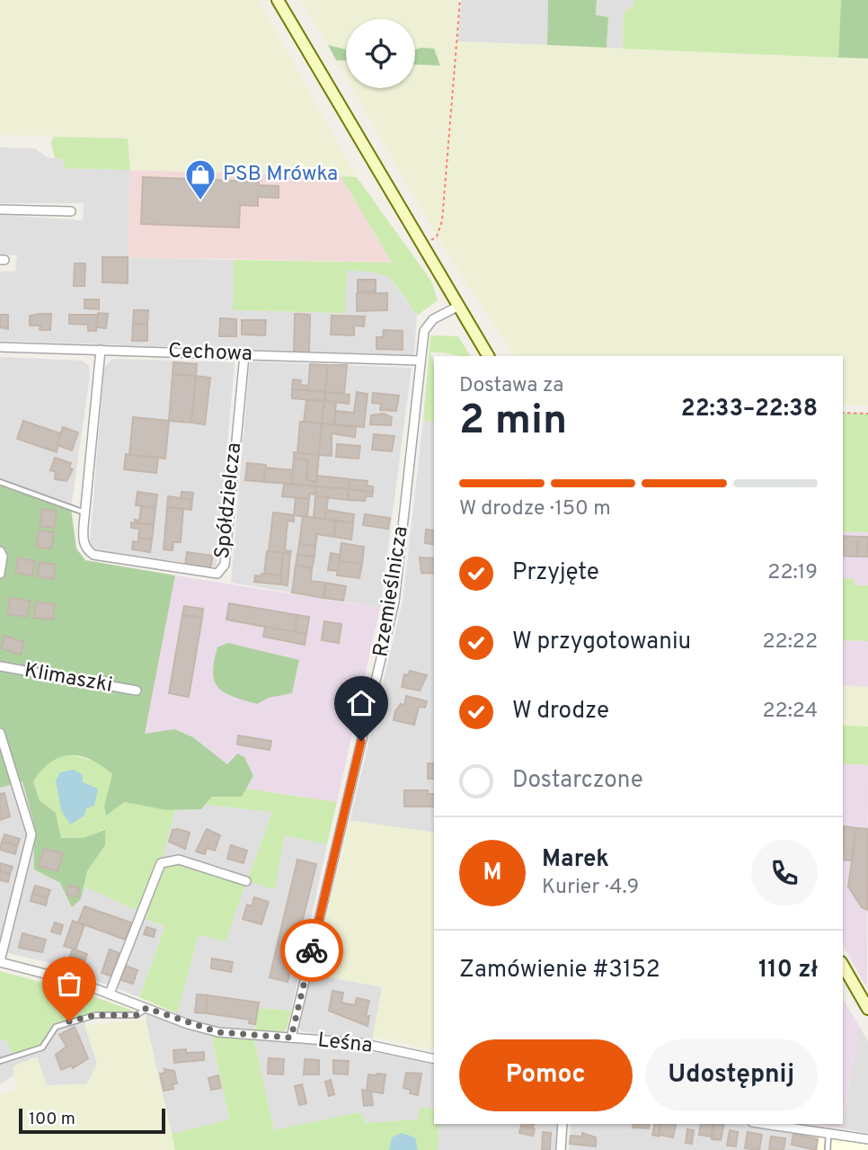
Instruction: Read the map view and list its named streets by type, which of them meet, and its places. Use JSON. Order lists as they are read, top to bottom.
{
  "streets": {
    "street": [
      "Cechowa",
      "Spółdzielcza",
      "Rzemieślnicza",
      "Klimaszki",
      "Leśna"
    ]
  },
  "crossings": [
    ["Cechowa", "Spółdzielcza"],
    ["Cechowa", "Rzemieślnicza"],
    ["Rzemieślnicza", "Leśna"]
  ],
  "places": {
    "shop": ["PSB Mrówka"]
  },
  "scale_bar": "100 m",
  "page": {
    "heading": ["2 min", "Dostawa za", "22:33–22:38"],
    "panel": [
      "Marek",
      "Kurier · 4.9",
      "Zamówienie #3152",
      "110 zł"
    ],
    "bar": "W drodze · 150 m",
    "list": [
      ["Przyjęte", "22:19"],
      ["W przygotowaniu", "22:22"],
      ["W drodze", "22:24"],
      "Dostarczone"
    ],
    "round": "M",
    "buttons": ["Pomoc", "Udostępnij"],
    "scale": "100 m"
  }
}
